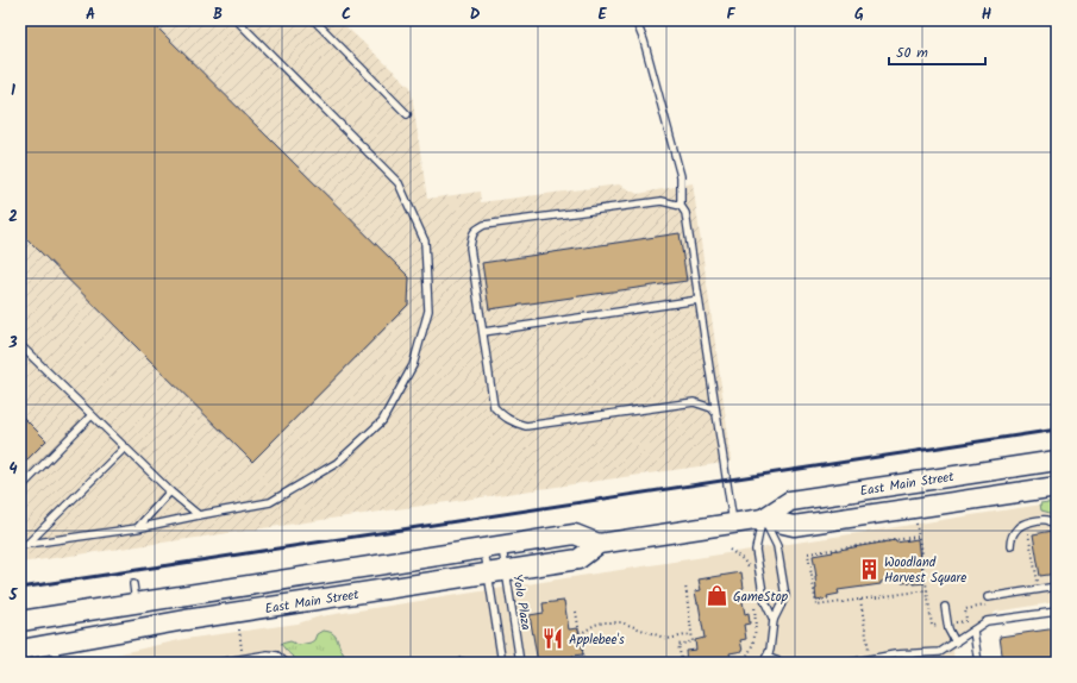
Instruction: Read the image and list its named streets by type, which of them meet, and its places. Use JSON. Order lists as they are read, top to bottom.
{
  "streets": {
    "main road": ["East Main Street"],
    "lane": ["Yolo Plaza"]
  },
  "crossings": [
    ["East Main Street", "Yolo Plaza"]
  ],
  "places": {
    "building": ["Woodland Harvest Square"],
    "shop": ["GameStop"],
    "restaurant": ["Applebee's"]
  },
  "scale_bar": "50 m",
  "grid": {
    "columns": [
      "A",
      "B",
      "C",
      "D",
      "E",
      "F",
      "G",
      "H"
    ],
    "rows": [
      "1",
      "2",
      "3",
      "4",
      "5"
    ]
  }
}
